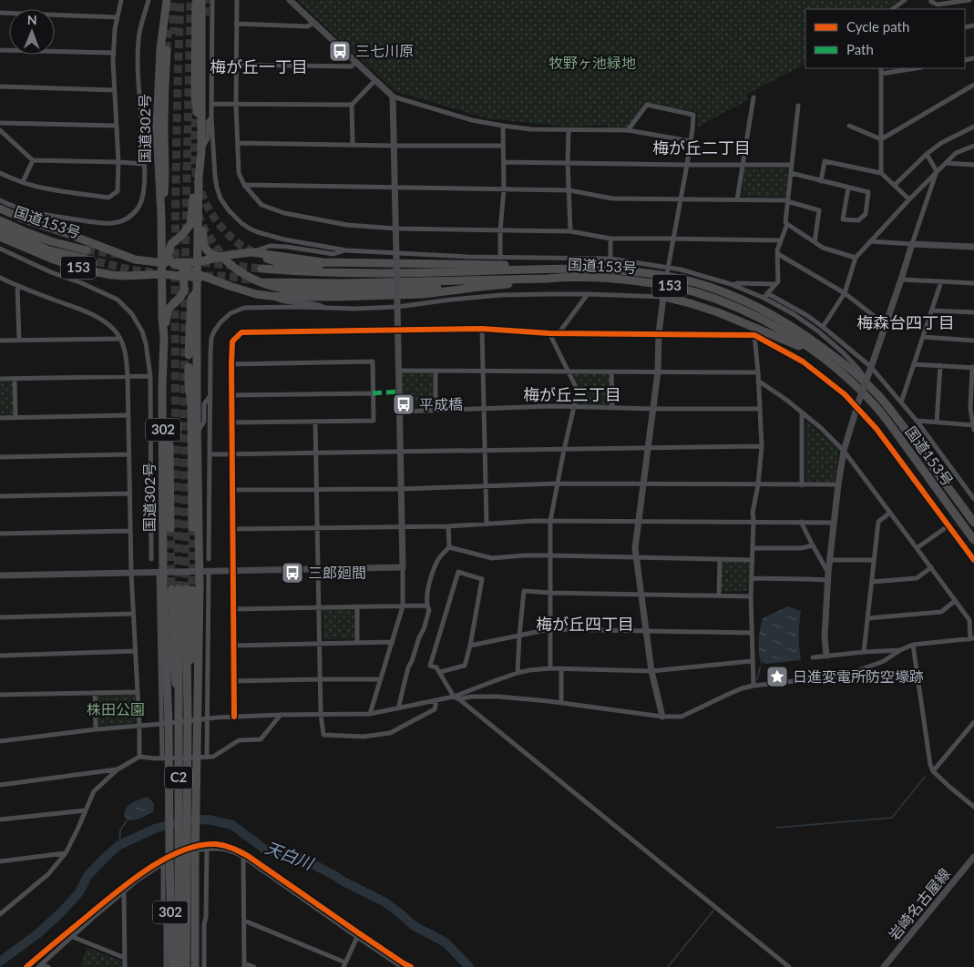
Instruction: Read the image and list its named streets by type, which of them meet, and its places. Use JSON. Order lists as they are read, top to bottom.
{
  "streets": {
    "highway": [
      "国道302号",
      "国道153号",
      "153",
      "302",
      "C2"
    ],
    "street": ["岩崎名古屋線"]
  },
  "crossings": [
    ["国道302号", "153"],
    ["国道302号", "302"],
    ["国道302号", "C2"],
    ["国道153号", "153"],
    ["153", "302"]
  ],
  "districts": [
    "梅が丘一丁目",
    "梅が丘二丁目",
    "梅森台四丁目",
    "梅が丘三丁目",
    "梅が丘四丁目"
  ],
  "water": ["天白川"],
  "parks": ["牧野ヶ池緑地", "株田公園"],
  "places": {
    "bus stop": ["三七川原", "平成橋", "三郎廻間"],
    "place": ["日進変電所防空壕跡"]
  },
  "legend": ["Cycle path", "Path"],
  "north": "top"
}
